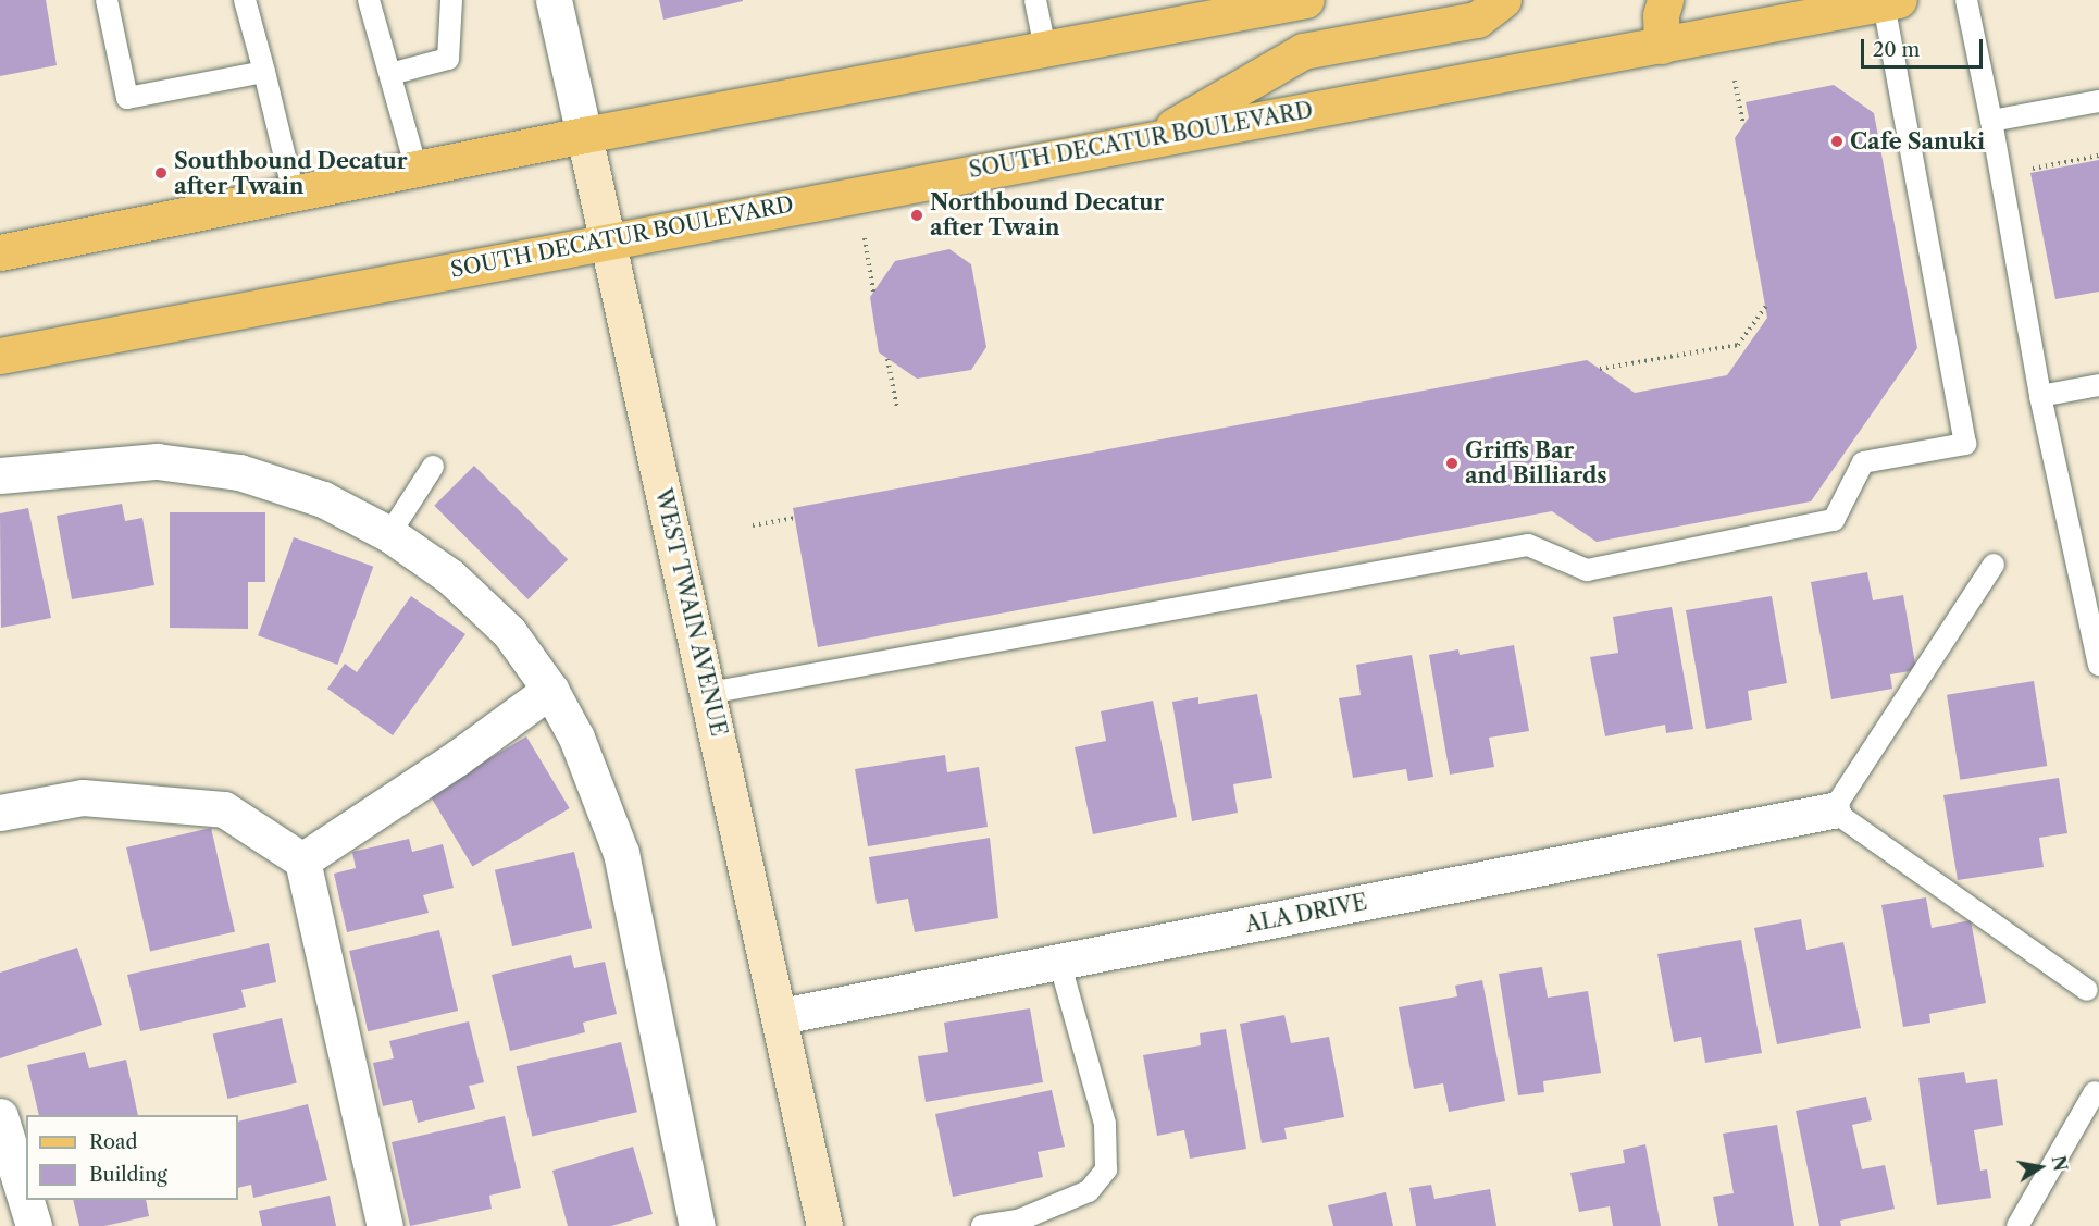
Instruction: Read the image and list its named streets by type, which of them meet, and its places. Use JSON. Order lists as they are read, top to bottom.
{
  "streets": {
    "main road": ["SOUTH DECATUR BOULEVARD", "WEST TWAIN AVENUE"],
    "street": ["ALA DRIVE"]
  },
  "crossings": [
    ["SOUTH DECATUR BOULEVARD", "WEST TWAIN AVENUE"],
    ["WEST TWAIN AVENUE", "ALA DRIVE"]
  ],
  "places": [
    "Cafe Sanuki",
    "Southbound Decatur after Twain",
    "Northbound Decatur after Twain",
    "Griffs Bar and Billiards"
  ],
  "legend": ["Road", "Building"],
  "scale_bar": "20 m",
  "north": "right"
}
